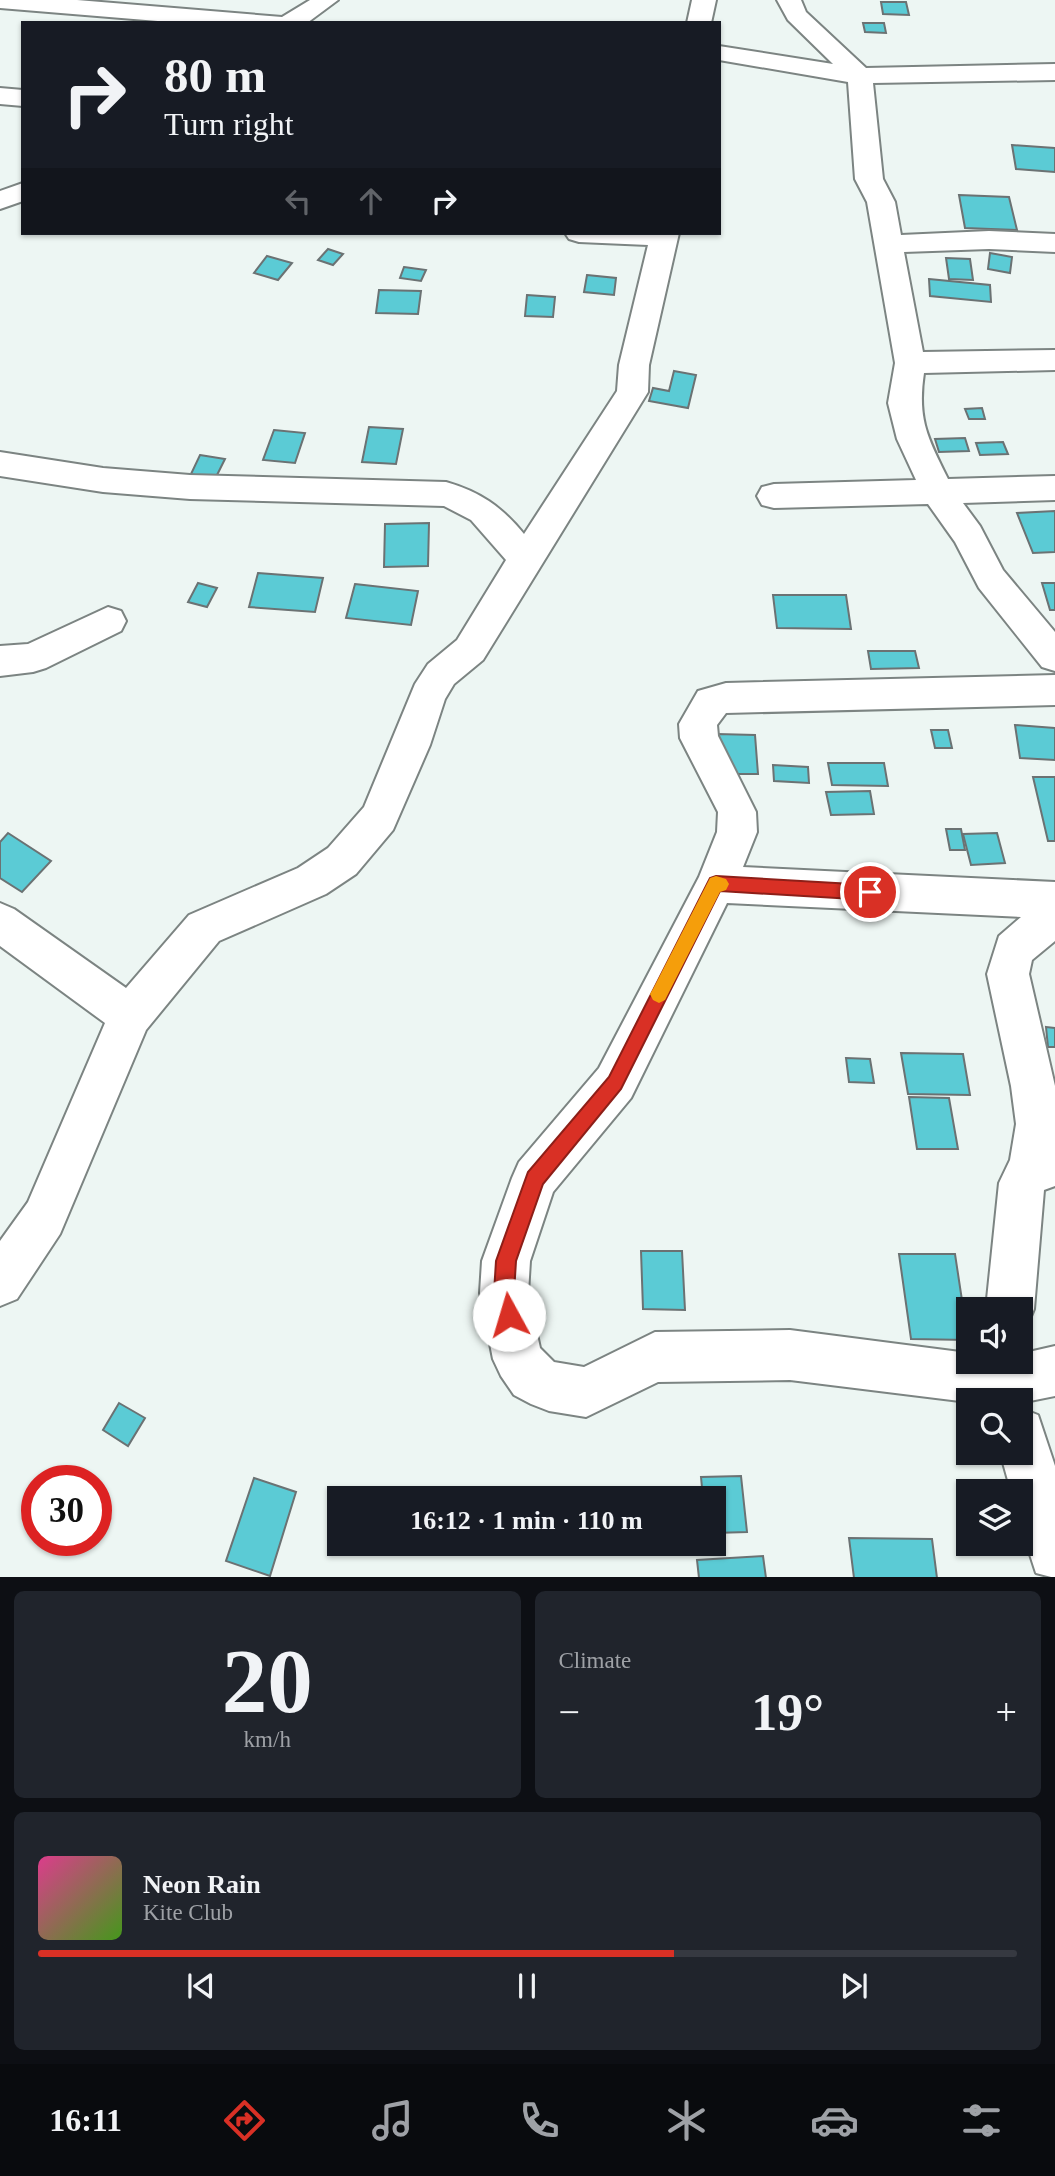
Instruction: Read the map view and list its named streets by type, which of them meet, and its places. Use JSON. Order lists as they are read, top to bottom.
{
  "page": {
    "turn": ["80 m", "Turn right"],
    "limit": "30",
    "trip": "16:12 · 1 min · 110 m",
    "tile": [
      ["20", "km/h"],
      "Climate"
    ],
    "heat": ["−", "19°", "+"],
    "song": ["Neon Rain", "Kite Club"],
    "tabs": "16:11"
  }
}
